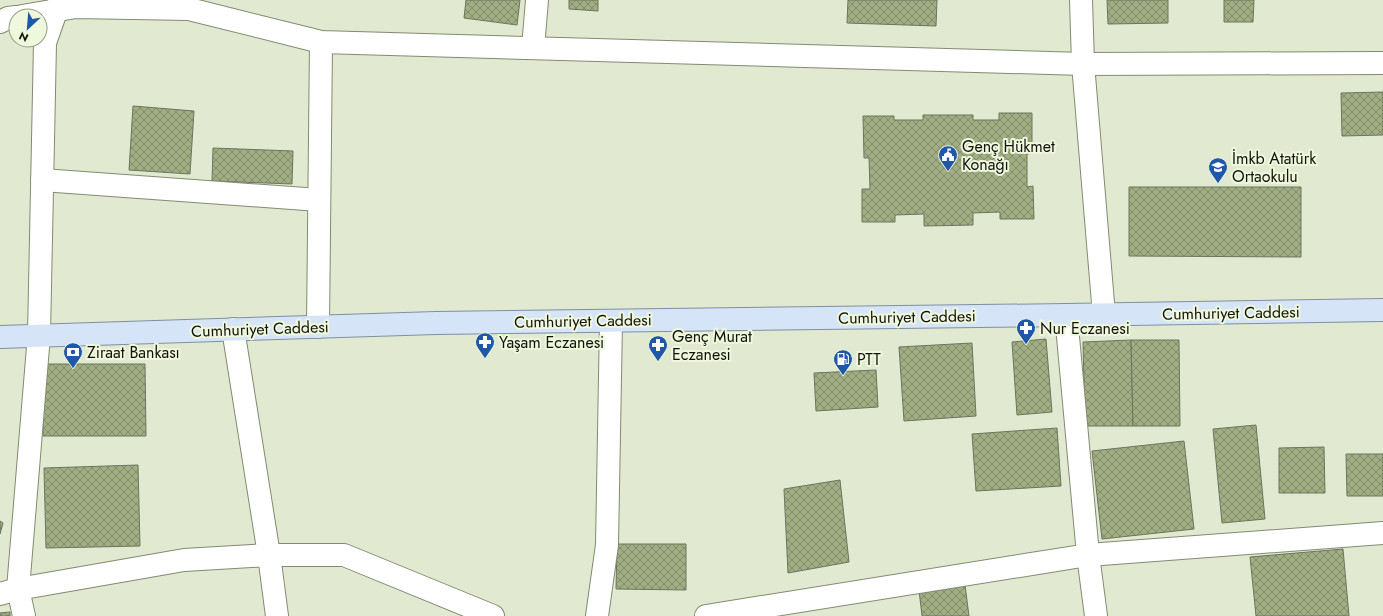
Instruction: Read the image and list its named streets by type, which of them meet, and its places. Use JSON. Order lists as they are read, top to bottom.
{
  "streets": {
    "main road": ["Cumhuriyet Caddesi"]
  },
  "places": {
    "public building": ["Genç Hükmet Konağı"],
    "school or university": ["İmkb Atatürk Ortaokulu"],
    "pharmacy": ["Nur Eczanesi", "Yaşam Eczanesi", "Genç Murat Eczanesi"],
    "bank": ["Ziraat Bankası"],
    "fuel station": ["PTT"]
  },
  "north": "bottom left"
}
